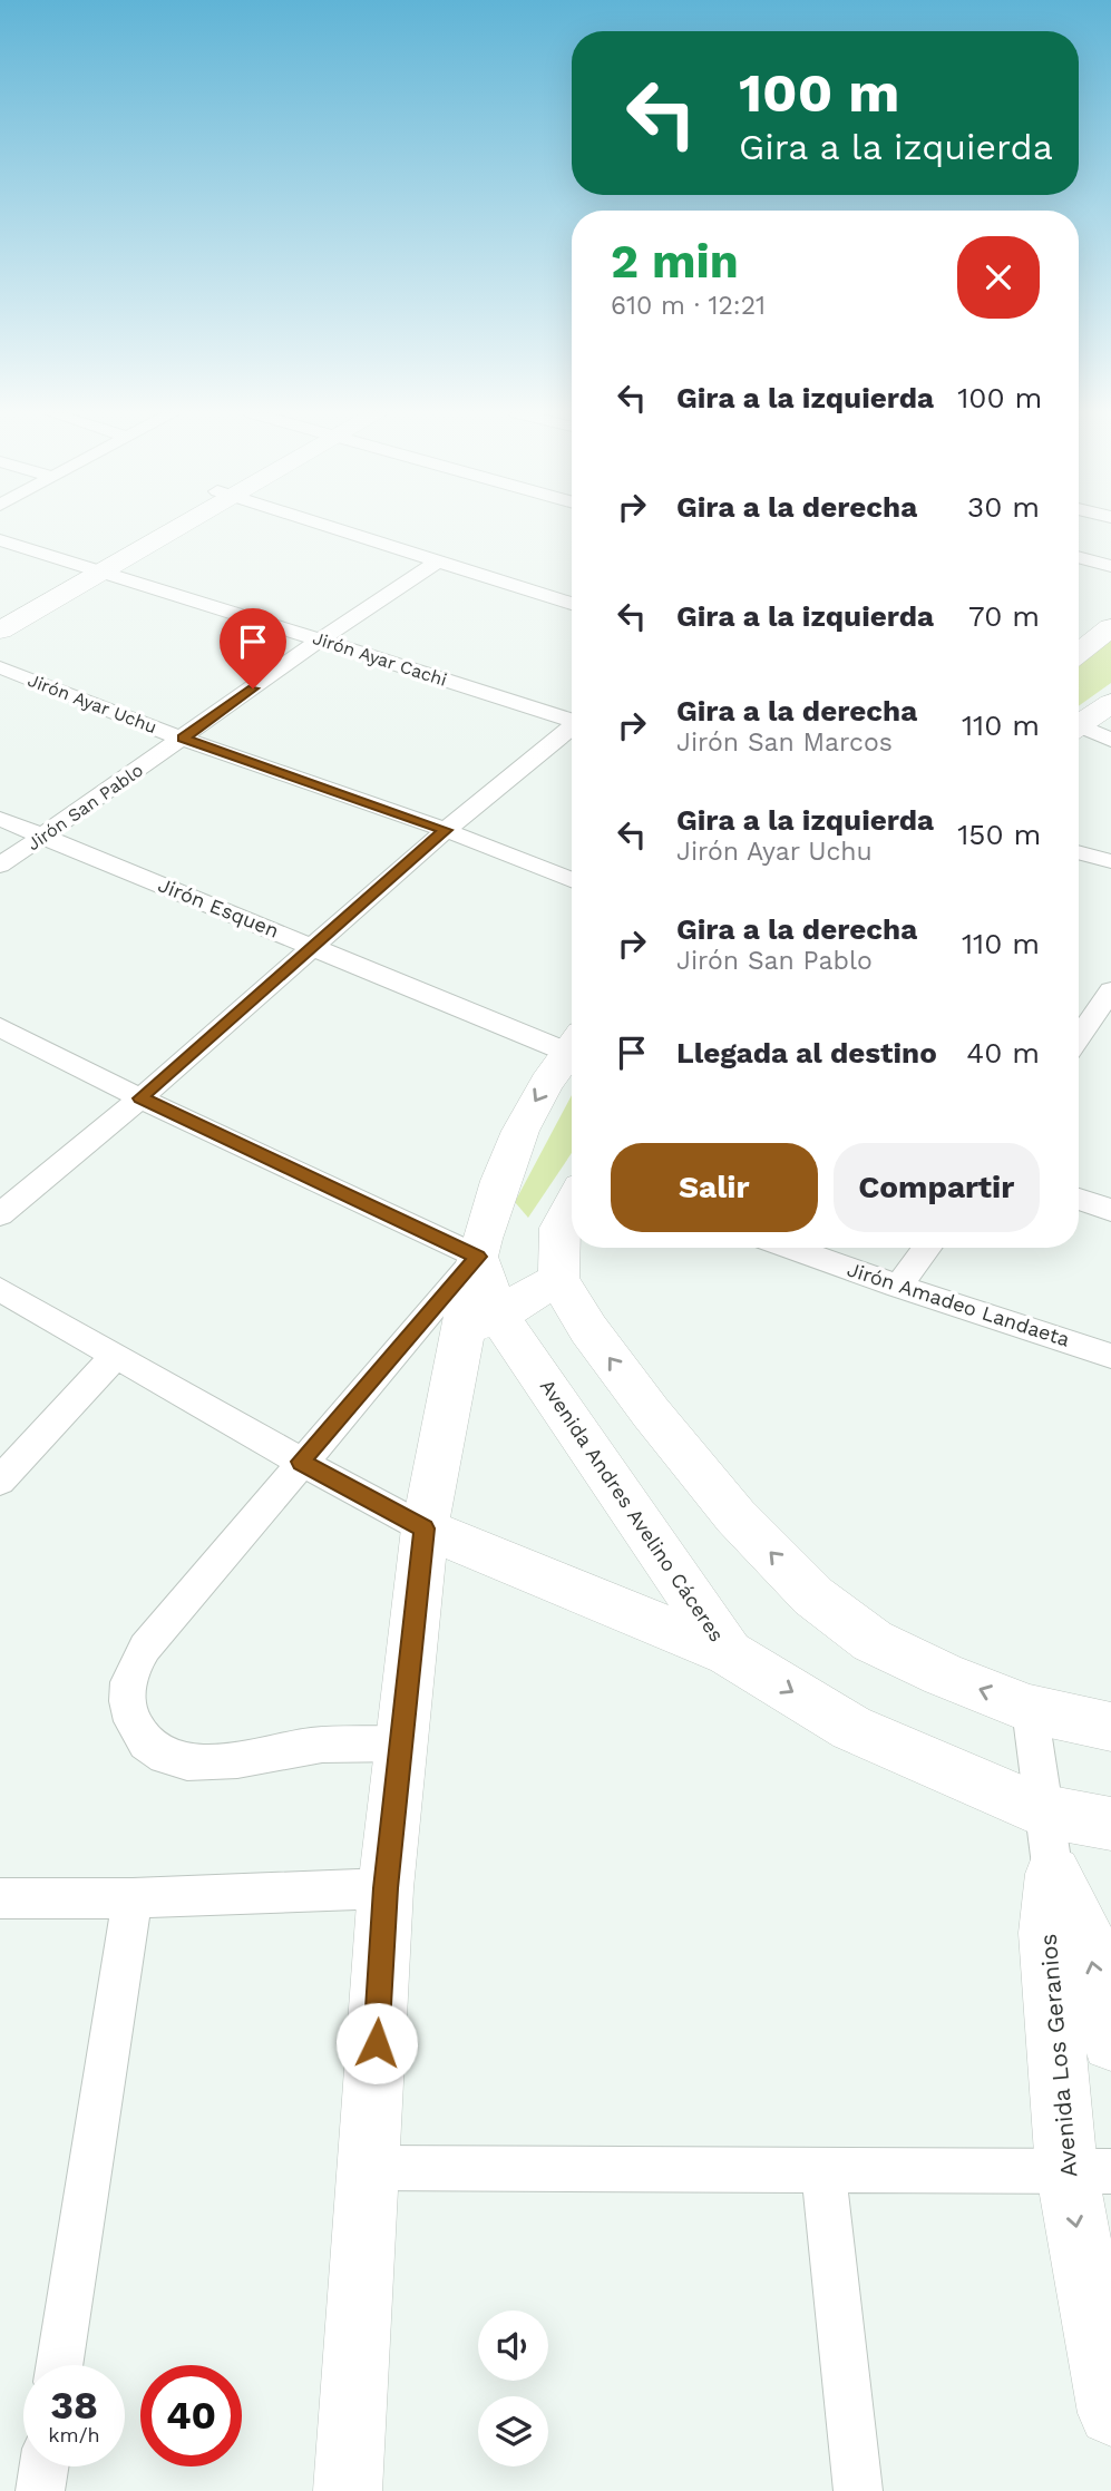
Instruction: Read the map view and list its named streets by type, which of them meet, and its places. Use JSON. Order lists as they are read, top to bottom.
{
  "streets": {
    "street": [
      "Jirón Ayar Cachi",
      "Jirón Ayar Uchu",
      "Jirón San Pablo",
      "Jirón Esquen",
      "Jirón Amadeo Landaeta",
      "Avenida Andres Avelino Cáceres",
      "Avenida Los Geranios"
    ]
  },
  "crossings": [
    ["Jirón Ayar Cachi", "Jirón San Pablo"],
    ["Jirón Ayar Uchu", "Jirón San Pablo"],
    ["Jirón San Pablo", "Jirón Esquen"]
  ],
  "page": {
    "turn": ["100 m", "Gira a la izquierda"],
    "heading": ["2 min", "610 m · 12:21"],
    "list": [
      {
        "name": "Gira a la izquierda",
        "value": "100 m"
      },
      {
        "name": "Gira a la derecha",
        "value": "30 m"
      },
      {
        "name": "Gira a la izquierda",
        "value": "70 m"
      },
      {
        "name": "Gira a la derecha",
        "note": "Jirón San Marcos",
        "value": "110 m"
      },
      {
        "name": "Gira a la izquierda",
        "note": "Jirón Ayar Uchu",
        "value": "150 m"
      },
      {
        "name": "Gira a la derecha",
        "note": "Jirón San Pablo",
        "value": "110 m"
      },
      {
        "name": "Llegada al destino",
        "value": "40 m"
      }
    ],
    "buttons": ["Salir", "Compartir"],
    "speed": "38 km/h",
    "limit": "40"
  }
}
